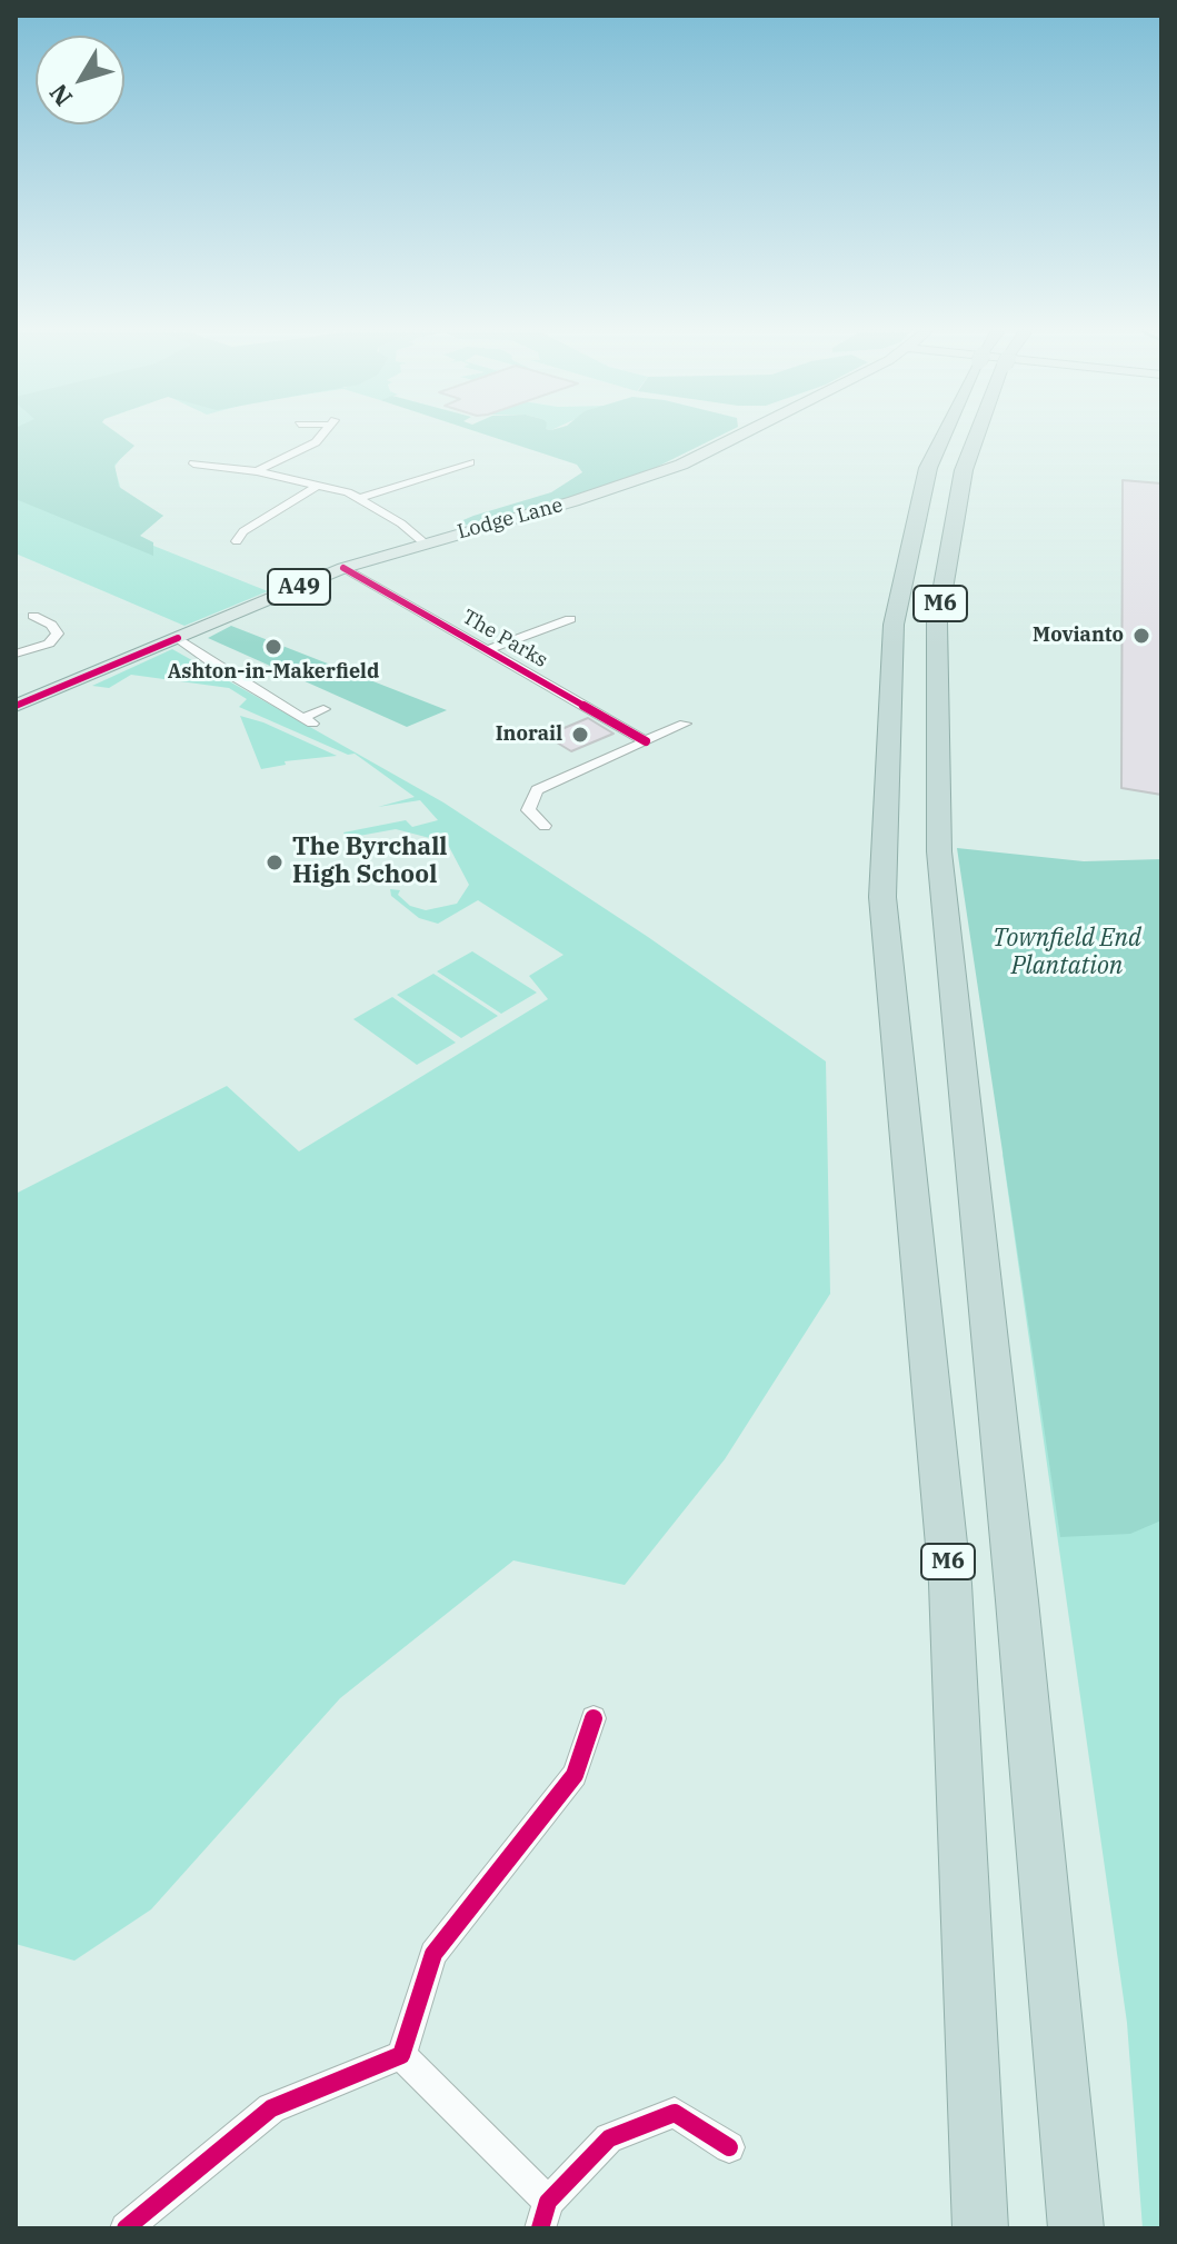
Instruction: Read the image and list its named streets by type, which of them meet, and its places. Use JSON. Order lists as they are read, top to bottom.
{
  "streets": {
    "highway": ["M6"],
    "main road": ["Lodge Lane", "A49"],
    "street": ["The Parks"]
  },
  "crossings": [
    ["Lodge Lane", "A49"],
    ["Lodge Lane", "The Parks"]
  ],
  "parks": ["Townfield End Plantation"],
  "places": [
    "Movianto",
    "Ashton-in-Makerfield",
    "Inorail",
    "The Byrchall High School"
  ],
  "north": "bottom left"
}
